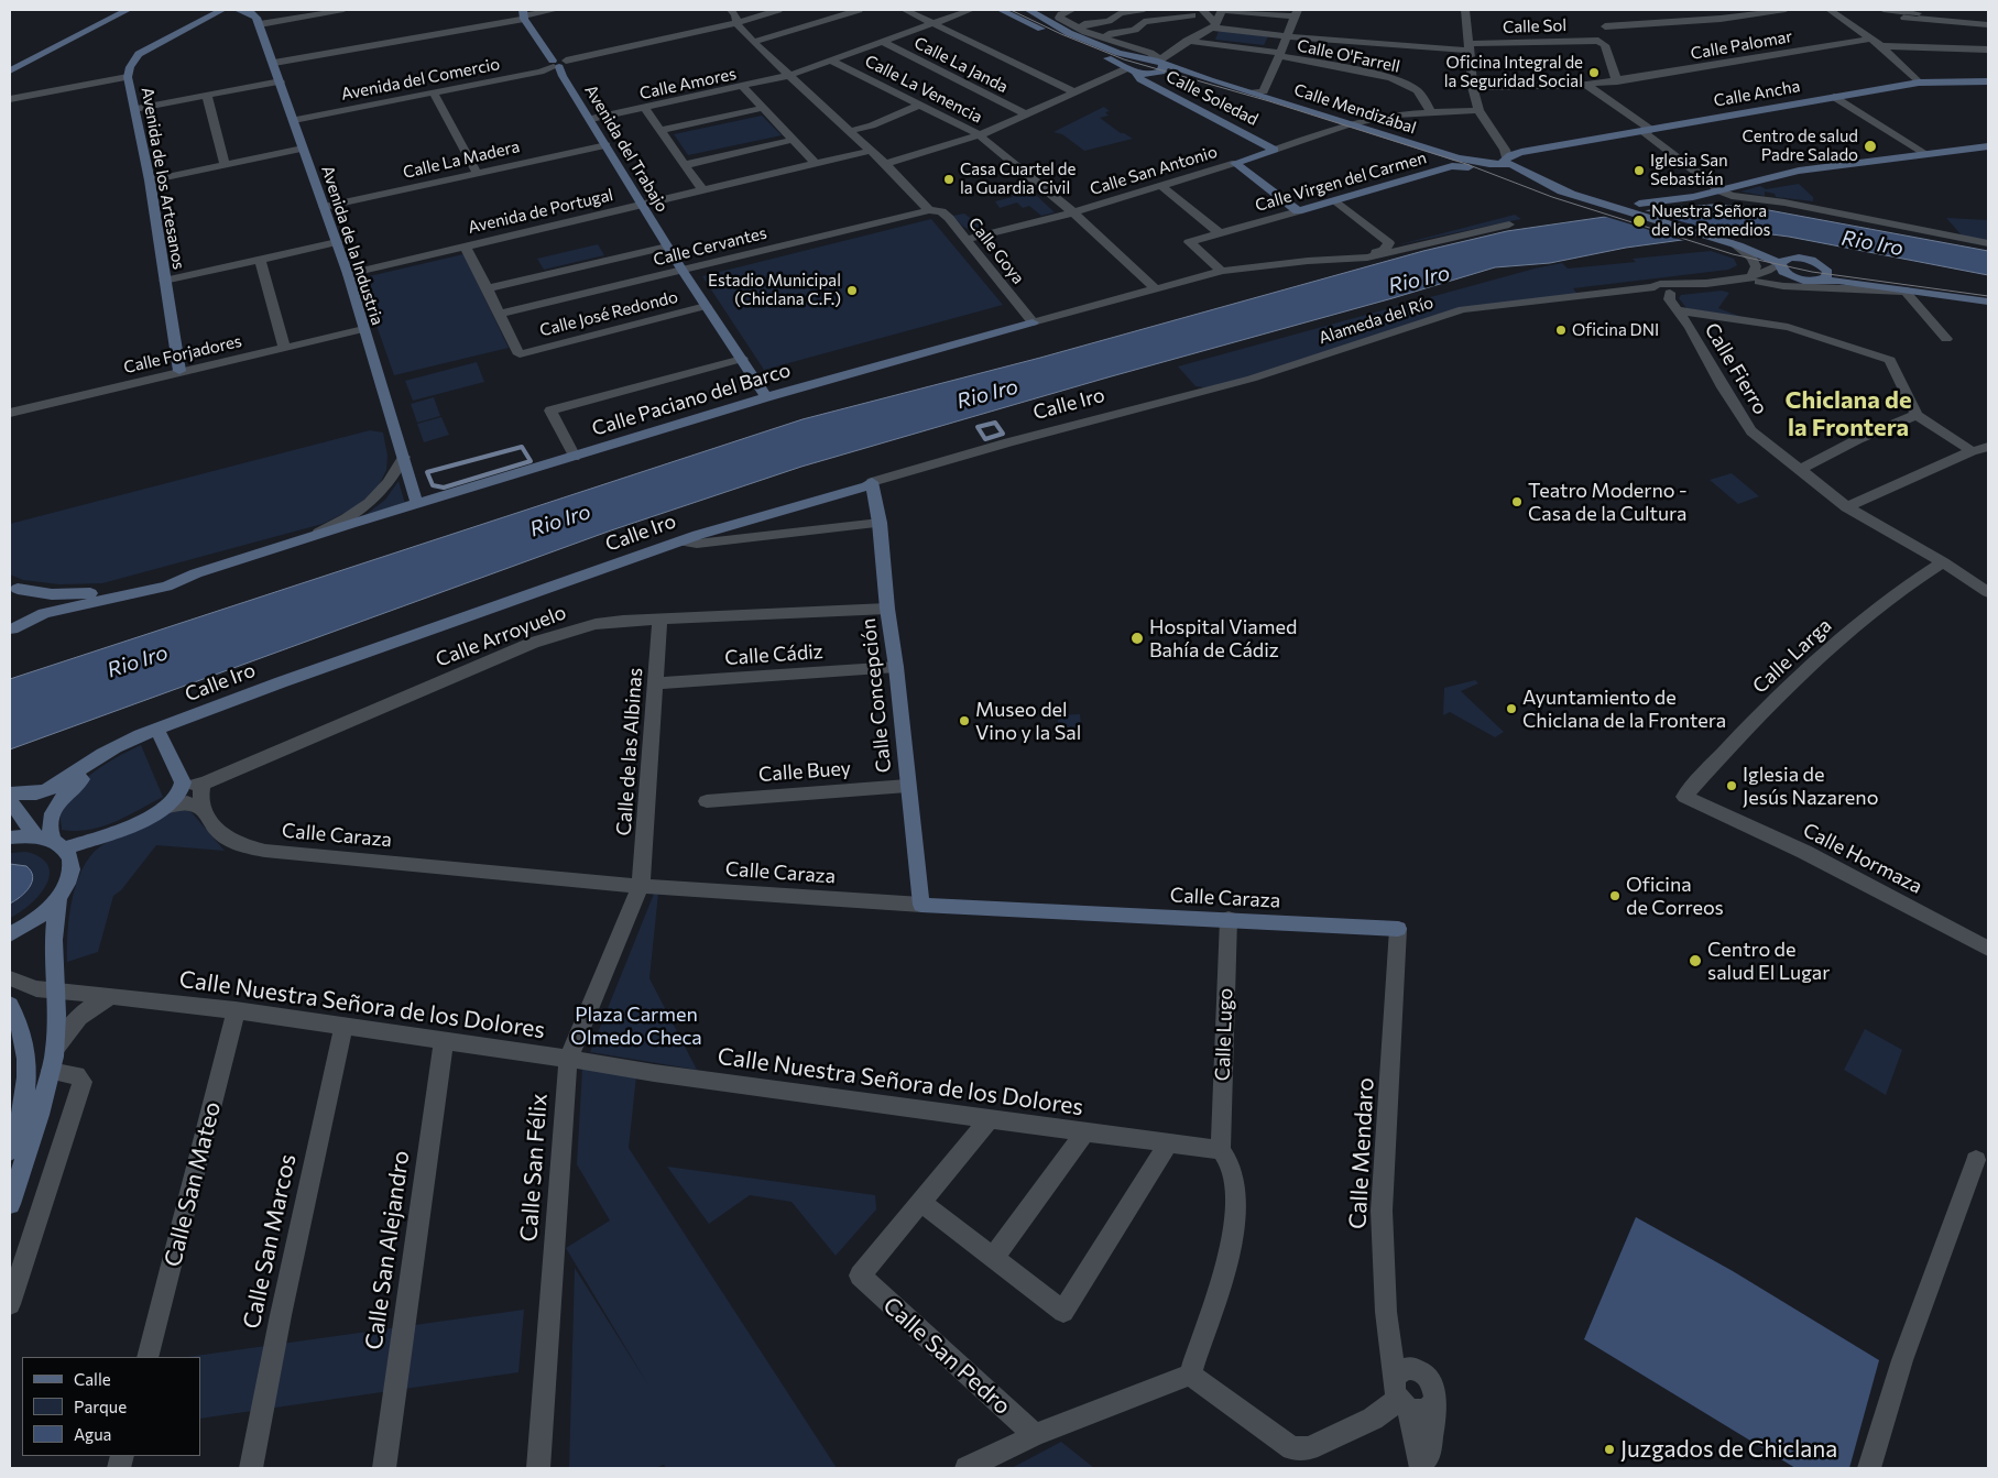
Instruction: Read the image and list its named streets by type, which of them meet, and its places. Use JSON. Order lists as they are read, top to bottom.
{
  "streets": {
    "street": [
      "Calle Sol",
      "Calle Palomar",
      "Calle O'Farrell",
      "Calle La Janda",
      "Avenida del Comercio",
      "Calle Amores",
      "Calle La Venencia",
      "Calle Ancha",
      "Calle Soledad",
      "Calle Mendizábal",
      "Avenida del Trabajo",
      "Calle La Madera",
      "Calle San Antonio",
      "Avenida de los Artesanos",
      "Calle Virgen del Carmen",
      "Avenida de Portugal",
      "Avenida de la Industria",
      "Calle Cervantes",
      "Calle Goya",
      "Calle José Redondo",
      "Alameda del Río",
      "Calle Forjadores",
      "Calle Fierro",
      "Calle Paciano del Barco",
      "Calle Iro",
      "Calle Arroyuelo",
      "Calle Cádiz",
      "Calle Larga",
      "Calle Concepción",
      "Calle de las Albinas",
      "Calle Buey",
      "Calle Caraza",
      "Calle Hormaza",
      "Calle Nuestra Señora de los Dolores",
      "Calle Lugo",
      "Calle Mendaro",
      "Calle San Félix",
      "Calle San Mateo",
      "Calle San Marcos",
      "Calle San Alejandro",
      "Calle San Pedro"
    ]
  },
  "crossings": [
    ["Calle Sol", "Calle Palomar"],
    ["Calle O'Farrell", "Calle San Antonio"],
    ["Calle La Janda", "Calle Amores"],
    ["Avenida del Comercio", "Avenida del Trabajo"],
    ["Avenida del Comercio", "Avenida de la Industria"],
    ["Avenida del Comercio", "Calle Goya"],
    ["Calle Amores", "Calle La Venencia"],
    ["Calle Amores", "Avenida del Trabajo"],
    ["Calle Amores", "Calle Goya"],
    ["Calle La Venencia", "Calle San Antonio"],
    ["Calle La Venencia", "Calle Paciano del Barco"],
    ["Calle Ancha", "Calle Mendizábal"],
    ["Calle Ancha", "Calle Virgen del Carmen"],
    ["Calle Soledad", "Calle San Antonio"],
    ["Calle Mendizábal", "Calle San Antonio"],
    ["Calle Mendizábal", "Calle Virgen del Carmen"],
    ["Avenida del Trabajo", "Calle La Madera"],
    ["Avenida del Trabajo", "Avenida de Portugal"],
    ["Avenida del Trabajo", "Calle Cervantes"],
    ["Avenida del Trabajo", "Calle José Redondo"],
    ["Avenida del Trabajo", "Calle Paciano del Barco"],
    ["Calle La Madera", "Avenida de la Industria"],
    ["Calle San Antonio", "Calle Goya"],
    ["Avenida de los Artesanos", "Calle Forjadores"],
    ["Calle Virgen del Carmen", "Calle Paciano del Barco"],
    ["Avenida de Portugal", "Avenida de la Industria"],
    ["Avenida de Portugal", "Calle Goya"],
    ["Avenida de la Industria", "Calle Forjadores"],
    ["Avenida de la Industria", "Calle Paciano del Barco"],
    ["Calle Cervantes", "Calle Goya"],
    ["Calle Cervantes", "Calle José Redondo"],
    ["Calle Goya", "Calle Paciano del Barco"],
    ["Alameda del Río", "Calle Fierro"],
    ["Alameda del Río", "Calle Iro"],
    ["Calle Fierro", "Calle Larga"],
    ["Calle Iro", "Calle Concepción"],
    ["Calle Arroyuelo", "Calle Concepción"],
    ["Calle Arroyuelo", "Calle de las Albinas"],
    ["Calle Cádiz", "Calle Concepción"],
    ["Calle Cádiz", "Calle de las Albinas"],
    ["Calle Larga", "Calle Hormaza"],
    ["Calle Concepción", "Calle Buey"],
    ["Calle Concepción", "Calle Caraza"],
    ["Calle de las Albinas", "Calle Caraza"],
    ["Calle de las Albinas", "Calle San Félix"],
    ["Calle Caraza", "Calle Lugo"],
    ["Calle Caraza", "Calle Mendaro"],
    ["Calle Caraza", "Calle San Félix"],
    ["Calle Nuestra Señora de los Dolores", "Calle Lugo"],
    ["Calle Nuestra Señora de los Dolores", "Calle San Félix"],
    ["Calle Nuestra Señora de los Dolores", "Calle San Mateo"],
    ["Calle Nuestra Señora de los Dolores", "Calle San Marcos"],
    ["Calle Nuestra Señora de los Dolores", "Calle San Alejandro"]
  ],
  "districts": ["Chiclana de la Frontera"],
  "water": ["Rio Iro"],
  "parks": ["Plaza Carmen Olmedo Checa"],
  "places": [
    "Oficina Integral de la Seguridad Social",
    "Centro de salud Padre Salado",
    "Iglesia San Sebastián",
    "Casa Cuartel de la Guardia Civil",
    "Nuestra Señora de los Remedios",
    "Estadio Municipal (Chiclana C.F.)",
    "Oficina DNI",
    "Teatro Moderno - Casa de la Cultura",
    "Hospital Viamed Bahía de Cádiz",
    "Ayuntamiento de Chiclana de la Frontera",
    "Museo del Vino y la Sal",
    "Iglesia de Jesús Nazareno",
    "Oficina de Correos",
    "Centro de salud El Lugar",
    "Juzgados de Chiclana"
  ],
  "legend": ["Calle", "Parque", "Agua"]
}
